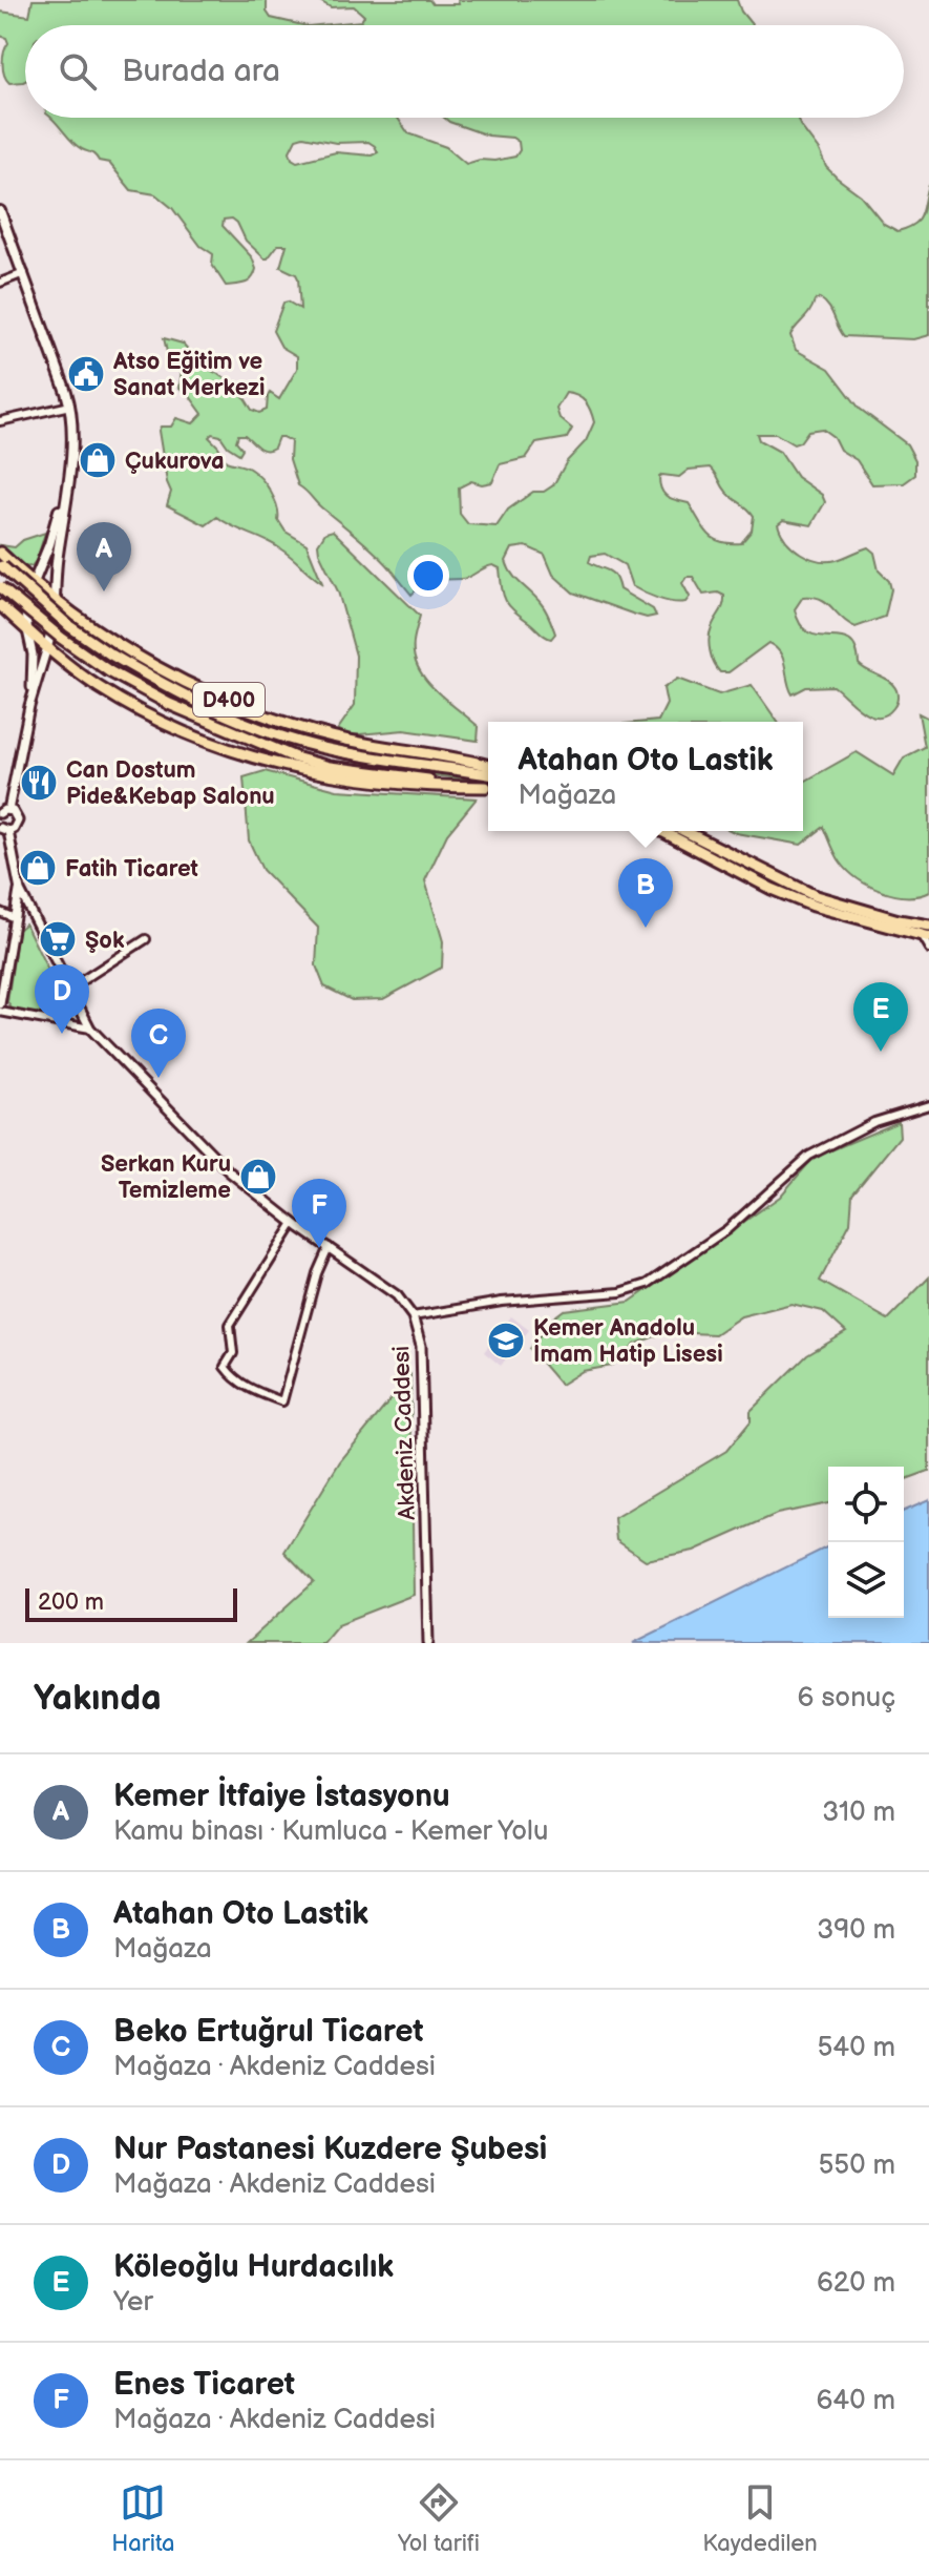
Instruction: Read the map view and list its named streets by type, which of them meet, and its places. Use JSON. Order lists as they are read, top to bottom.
{
  "streets": {
    "highway": ["D400"],
    "street": ["Akdeniz Caddesi"]
  },
  "places": {
    "public building": ["Atso Eğitim ve Sanat Merkezi"],
    "shop": ["Çukurova", "Fatih Ticaret", "Serkan Kuru Temizleme"],
    "restaurant": ["Can Dostum Pide&Kebap Salonu"],
    "supermarket": ["Şok"],
    "school or university": ["Kemer Anadolu İmam Hatip Lisesi"]
  },
  "scale_bar": "200 m",
  "page": {
    "search": "Burada ara",
    "pins": [
      "A",
      "B",
      "D",
      "E",
      "C",
      "F"
    ],
    "popup": ["Atahan Oto Lastik", "Mağaza"],
    "scale": "200 m",
    "heading": ["Yakında", "6 sonuç"],
    "list": [
      {
        "mark": "A",
        "name": "Kemer İtfaiye İstasyonu",
        "note": "Kamu binası · Kumluca - Kemer Yolu",
        "value": "310 m"
      },
      {
        "mark": "B",
        "name": "Atahan Oto Lastik",
        "note": "Mağaza",
        "value": "390 m"
      },
      {
        "mark": "C",
        "name": "Beko Ertuğrul Ticaret",
        "note": "Mağaza · Akdeniz Caddesi",
        "value": "540 m"
      },
      {
        "mark": "D",
        "name": "Nur Pastanesi Kuzdere Şubesi",
        "note": "Mağaza · Akdeniz Caddesi",
        "value": "550 m"
      },
      {
        "mark": "E",
        "name": "Köleoğlu Hurdacılık",
        "note": "Yer",
        "value": "620 m"
      },
      {
        "mark": "F",
        "name": "Enes Ticaret",
        "note": "Mağaza · Akdeniz Caddesi",
        "value": "640 m"
      }
    ],
    "nav": ["Harita", "Yol tarifi", "Kaydedilen"]
  }
}
